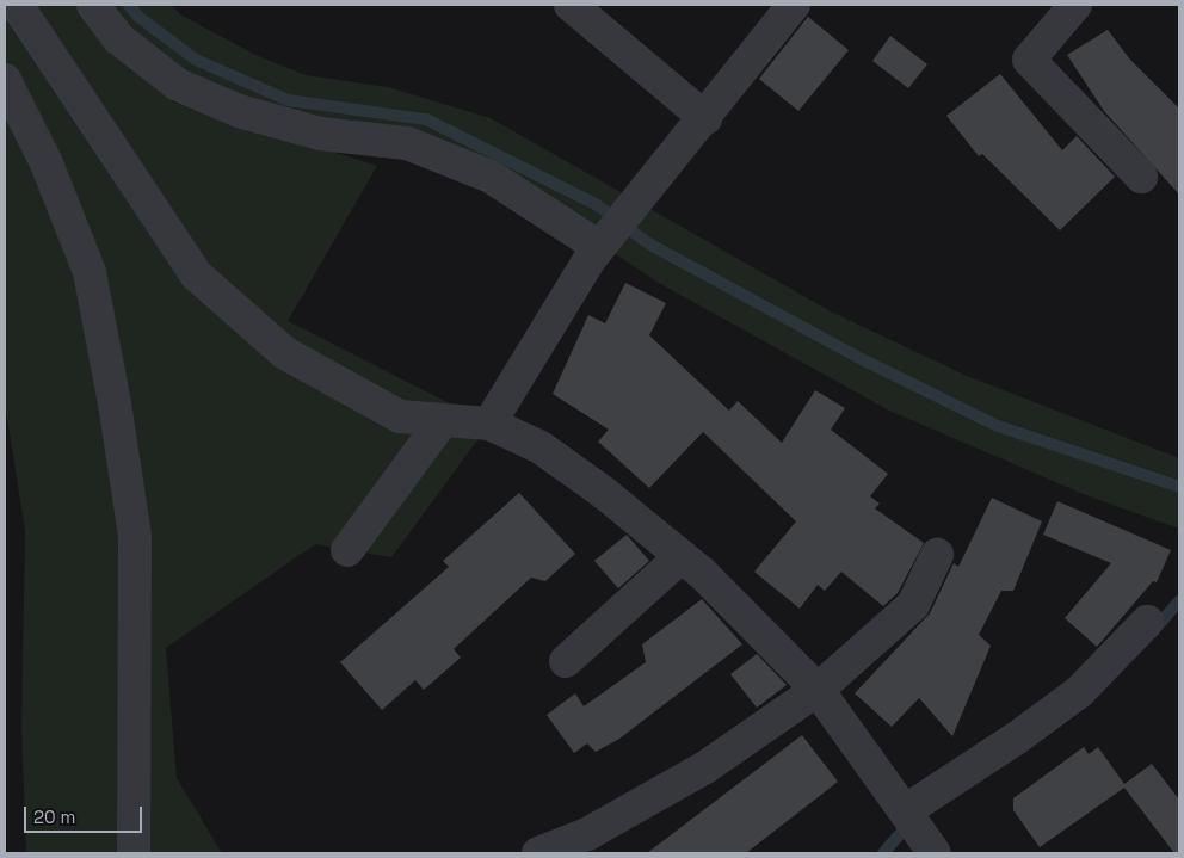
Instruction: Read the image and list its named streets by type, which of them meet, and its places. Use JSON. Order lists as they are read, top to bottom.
{
  "scale_bar": "20 m"
}
